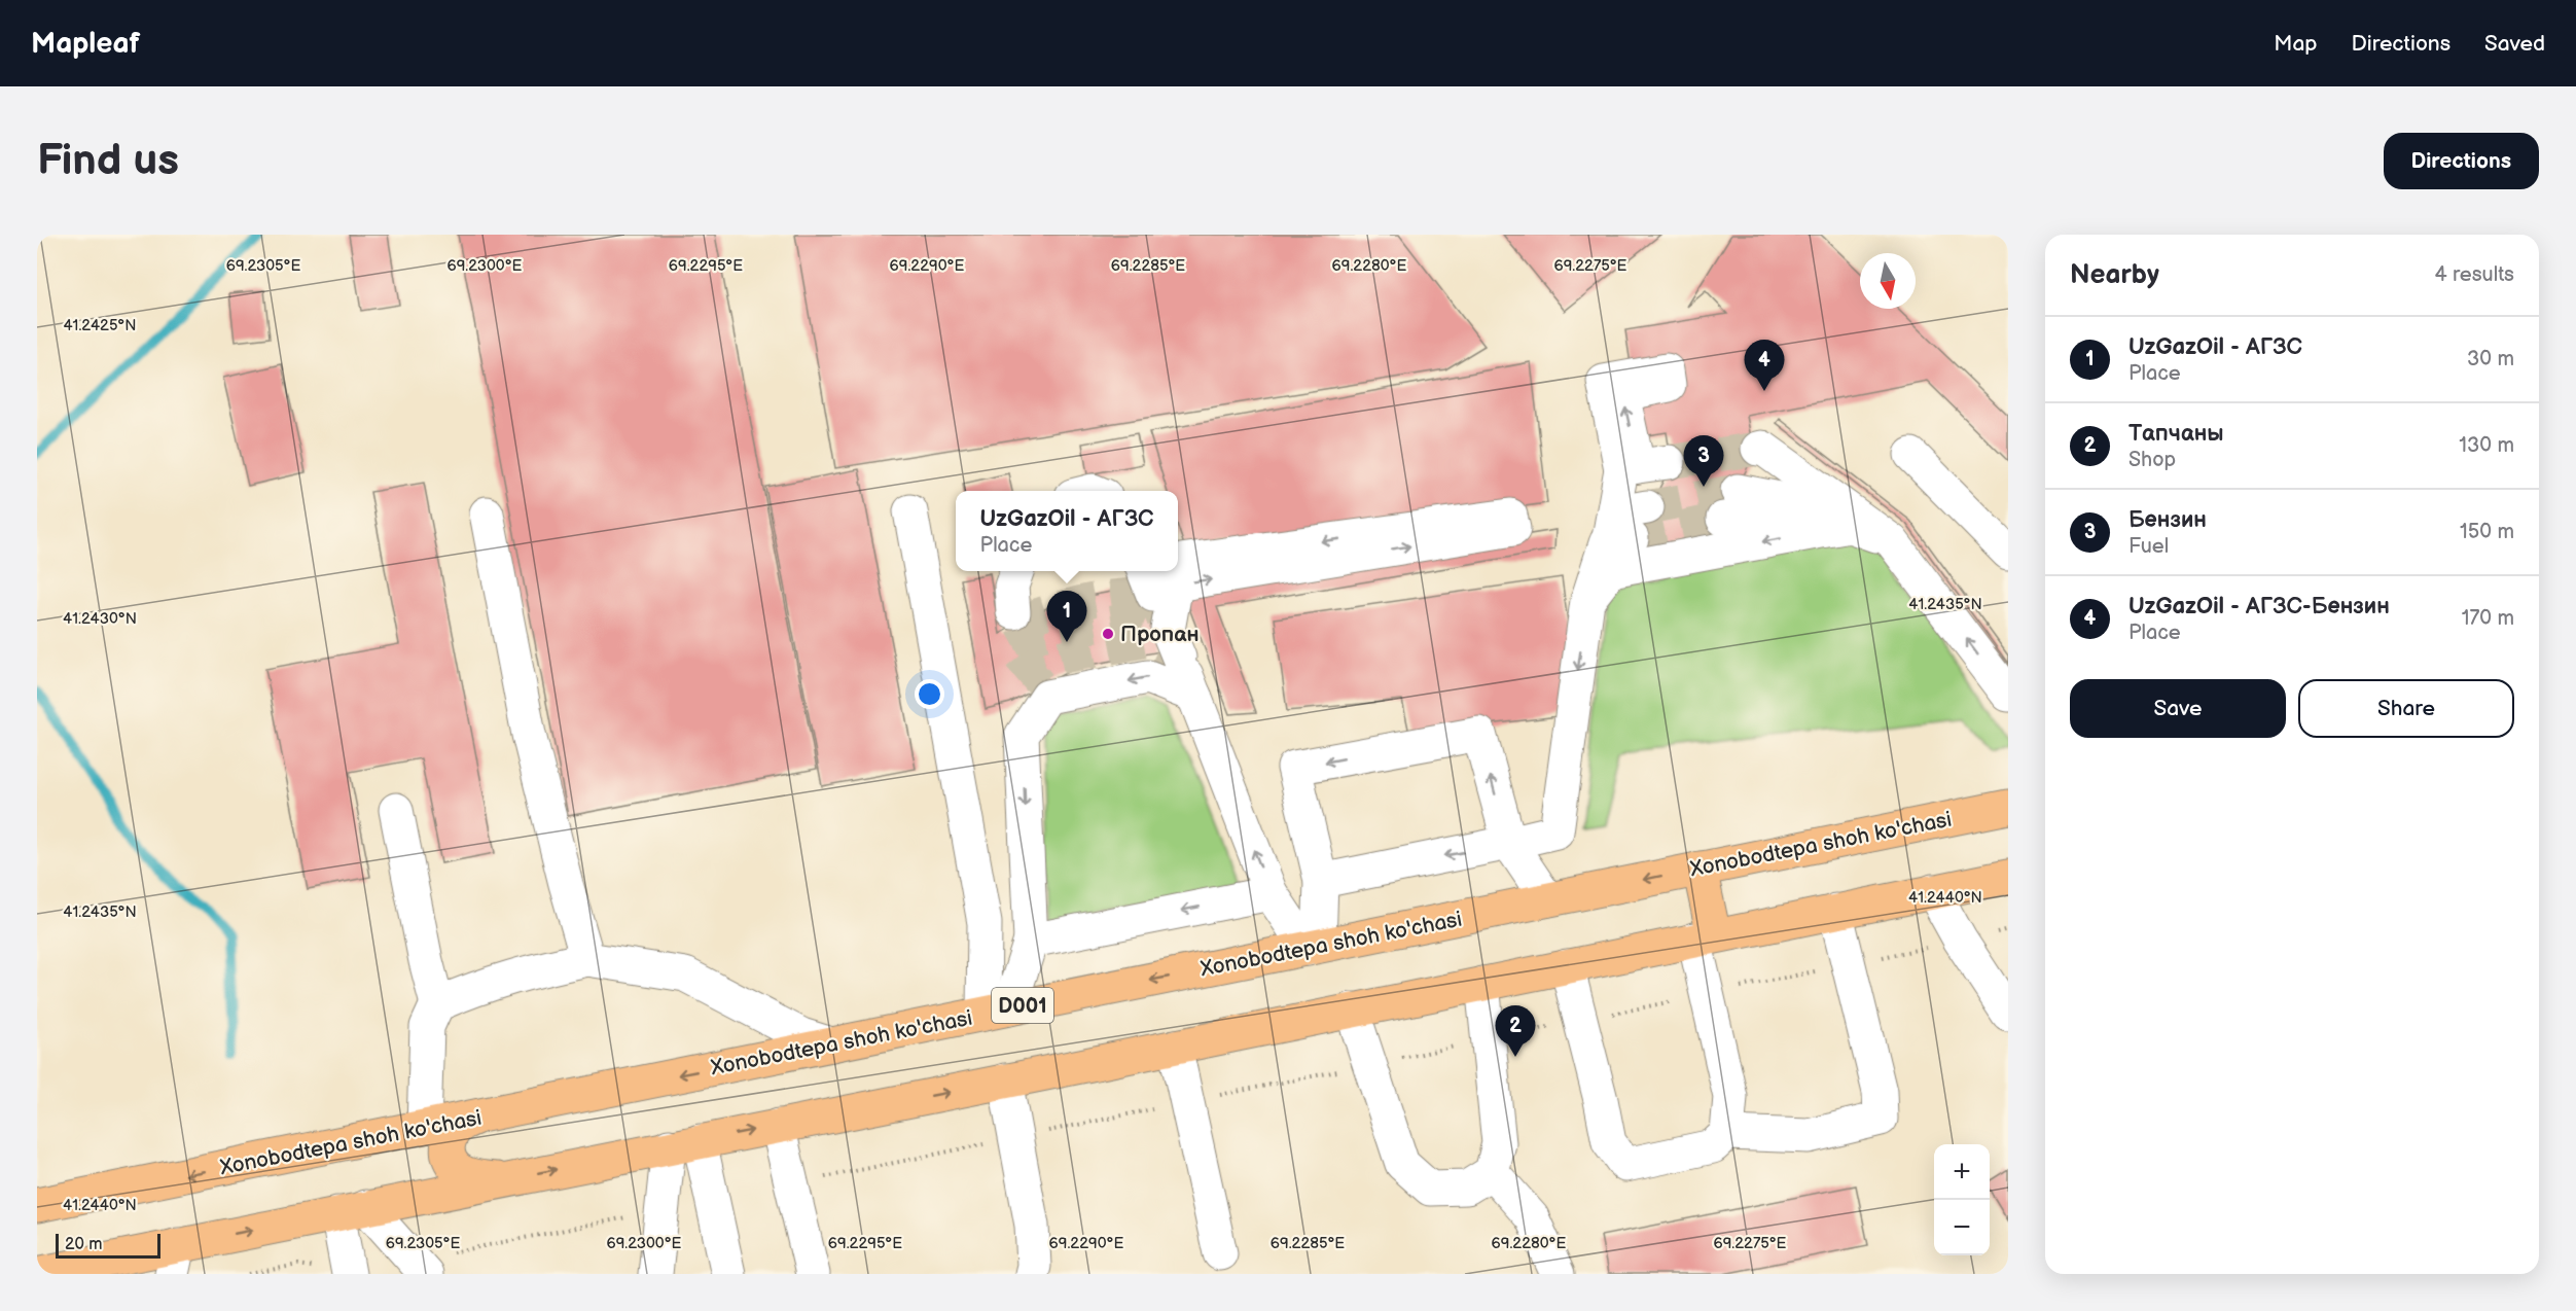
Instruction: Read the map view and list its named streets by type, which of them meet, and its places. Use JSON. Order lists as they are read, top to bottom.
{
  "streets": {
    "highway": ["Xonobodtepa shoh ko'chasi", "D001"]
  },
  "places": ["Пропан"],
  "scale_bar": "20 m",
  "north": "bottom",
  "page": {
    "header": "Mapleaf",
    "nav": ["Map", "Directions", "Saved"],
    "buttons": [
      "Directions",
      ["Save", "Share"]
    ],
    "title": "Find us",
    "heading": ["Nearby", "4 results"],
    "list": [
      {
        "mark": "1",
        "name": "UzGazOil - АГЗС",
        "note": "Place",
        "value": "30 m"
      },
      {
        "mark": "2",
        "name": "Тапчаны",
        "note": "Shop",
        "value": "130 m"
      },
      {
        "mark": "3",
        "name": "Бензин",
        "note": "Fuel",
        "value": "150 m"
      },
      {
        "mark": "4",
        "name": "UzGazOil - АГЗС-Бензин",
        "note": "Place",
        "value": "170 m"
      }
    ],
    "pins": [
      "4",
      "3",
      "1",
      "2"
    ],
    "popup": ["UzGazOil - АГЗС", "Place"],
    "map_buttons": ["+", "−"],
    "scale": "20 m"
  },
  "coordinates": [
    "69.2305°E",
    "69.2300°E",
    "69.2295°E",
    "69.2290°E",
    "69.2285°E",
    "69.2280°E",
    "69.2275°E",
    "41.2425°N",
    "41.2435°N",
    "41.2430°N",
    "41.2440°N"
  ]
}
